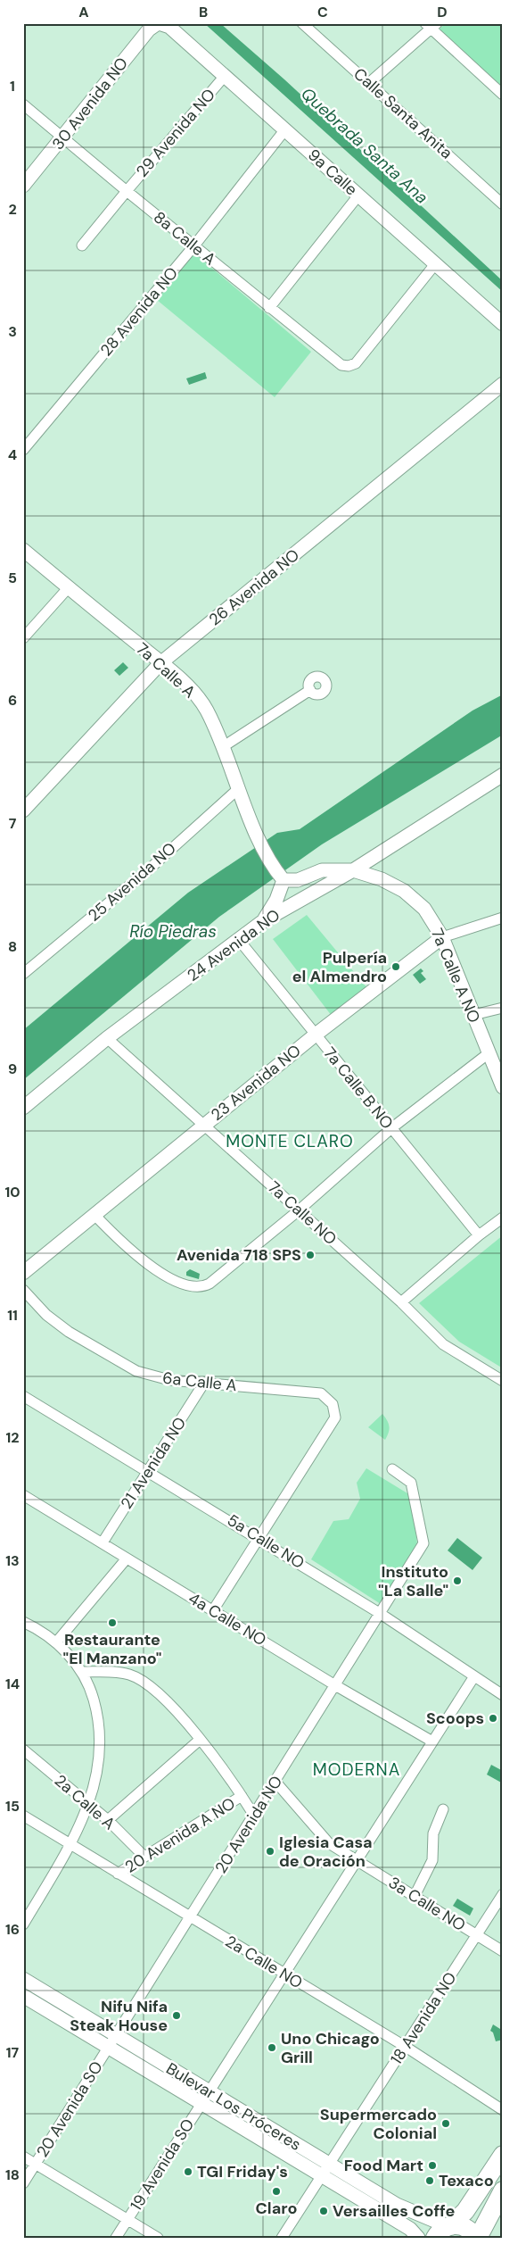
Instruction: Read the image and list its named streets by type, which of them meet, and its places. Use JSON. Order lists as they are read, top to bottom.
{
  "streets": {
    "street": [
      "30 Avenida NO",
      "Calle Santa Anita",
      "29 Avenida NO",
      "9a Calle",
      "8a Calle A",
      "28 Avenida NO",
      "26 Avenida NO",
      "7a Calle A",
      "25 Avenida NO",
      "24 Avenida NO",
      "7a Calle A NO",
      "23 Avenida NO",
      "7a Calle B NO",
      "7a Calle NO",
      "6a Calle A",
      "21 Avenida NO",
      "5a Calle NO",
      "4a Calle NO",
      "2a Calle A",
      "20 Avenida NO",
      "20 Avenida A NO",
      "3a Calle NO",
      "2a Calle NO",
      "18 Avenida NO",
      "Bulevar Los Próceres",
      "20 Avenida SO",
      "19 Avenida SO"
    ]
  },
  "crossings": [
    ["30 Avenida NO", "9a Calle"],
    ["30 Avenida NO", "8a Calle A"],
    ["29 Avenida NO", "9a Calle"],
    ["29 Avenida NO", "8a Calle A"],
    ["9a Calle", "8a Calle A"],
    ["9a Calle", "28 Avenida NO"],
    ["8a Calle A", "28 Avenida NO"],
    ["26 Avenida NO", "7a Calle A"],
    ["7a Calle A", "25 Avenida NO"],
    ["7a Calle A", "7a Calle A NO"],
    ["24 Avenida NO", "7a Calle A NO"],
    ["24 Avenida NO", "7a Calle B NO"],
    ["24 Avenida NO", "7a Calle NO"],
    ["7a Calle A NO", "23 Avenida NO"],
    ["23 Avenida NO", "7a Calle B NO"],
    ["23 Avenida NO", "7a Calle NO"],
    ["6a Calle A", "21 Avenida NO"],
    ["6a Calle A", "5a Calle NO"],
    ["21 Avenida NO", "5a Calle NO"],
    ["21 Avenida NO", "4a Calle NO"],
    ["5a Calle NO", "20 Avenida NO"],
    ["5a Calle NO", "19 Avenida SO"],
    ["4a Calle NO", "20 Avenida NO"],
    ["4a Calle NO", "19 Avenida SO"],
    ["2a Calle A", "20 Avenida A NO"],
    ["20 Avenida NO", "3a Calle NO"],
    ["20 Avenida NO", "2a Calle NO"],
    ["20 Avenida NO", "Bulevar Los Próceres"],
    ["20 Avenida NO", "20 Avenida SO"],
    ["20 Avenida A NO", "2a Calle NO"],
    ["3a Calle NO", "18 Avenida NO"],
    ["3a Calle NO", "19 Avenida SO"],
    ["2a Calle NO", "18 Avenida NO"],
    ["2a Calle NO", "19 Avenida SO"],
    ["18 Avenida NO", "Bulevar Los Próceres"],
    ["Bulevar Los Próceres", "20 Avenida SO"],
    ["Bulevar Los Próceres", "19 Avenida SO"]
  ],
  "districts": ["MONTE CLARO", "MODERNA"],
  "water": ["Quebrada Santa Ana", "Río Piedras"],
  "places": [
    "Pulpería el Almendro",
    "Avenida 718 SPS",
    "Instituto \"La Salle\"",
    "Restaurante \"El Manzano\"",
    "Scoops",
    "Iglesia Casa de Oración",
    "Nifu Nifa Steak House",
    "Uno Chicago Grill",
    "Supermercado Colonial",
    "Food Mart",
    "TGI Friday's",
    "Texaco",
    "Claro",
    "Versailles Coffe"
  ],
  "grid": {
    "columns": [
      "A",
      "B",
      "C",
      "D"
    ],
    "rows": [
      "1",
      "2",
      "3",
      "4",
      "5",
      "6",
      "7",
      "8",
      "9",
      "10",
      "11",
      "12",
      "13",
      "14",
      "15",
      "16",
      "17",
      "18"
    ]
  }
}
